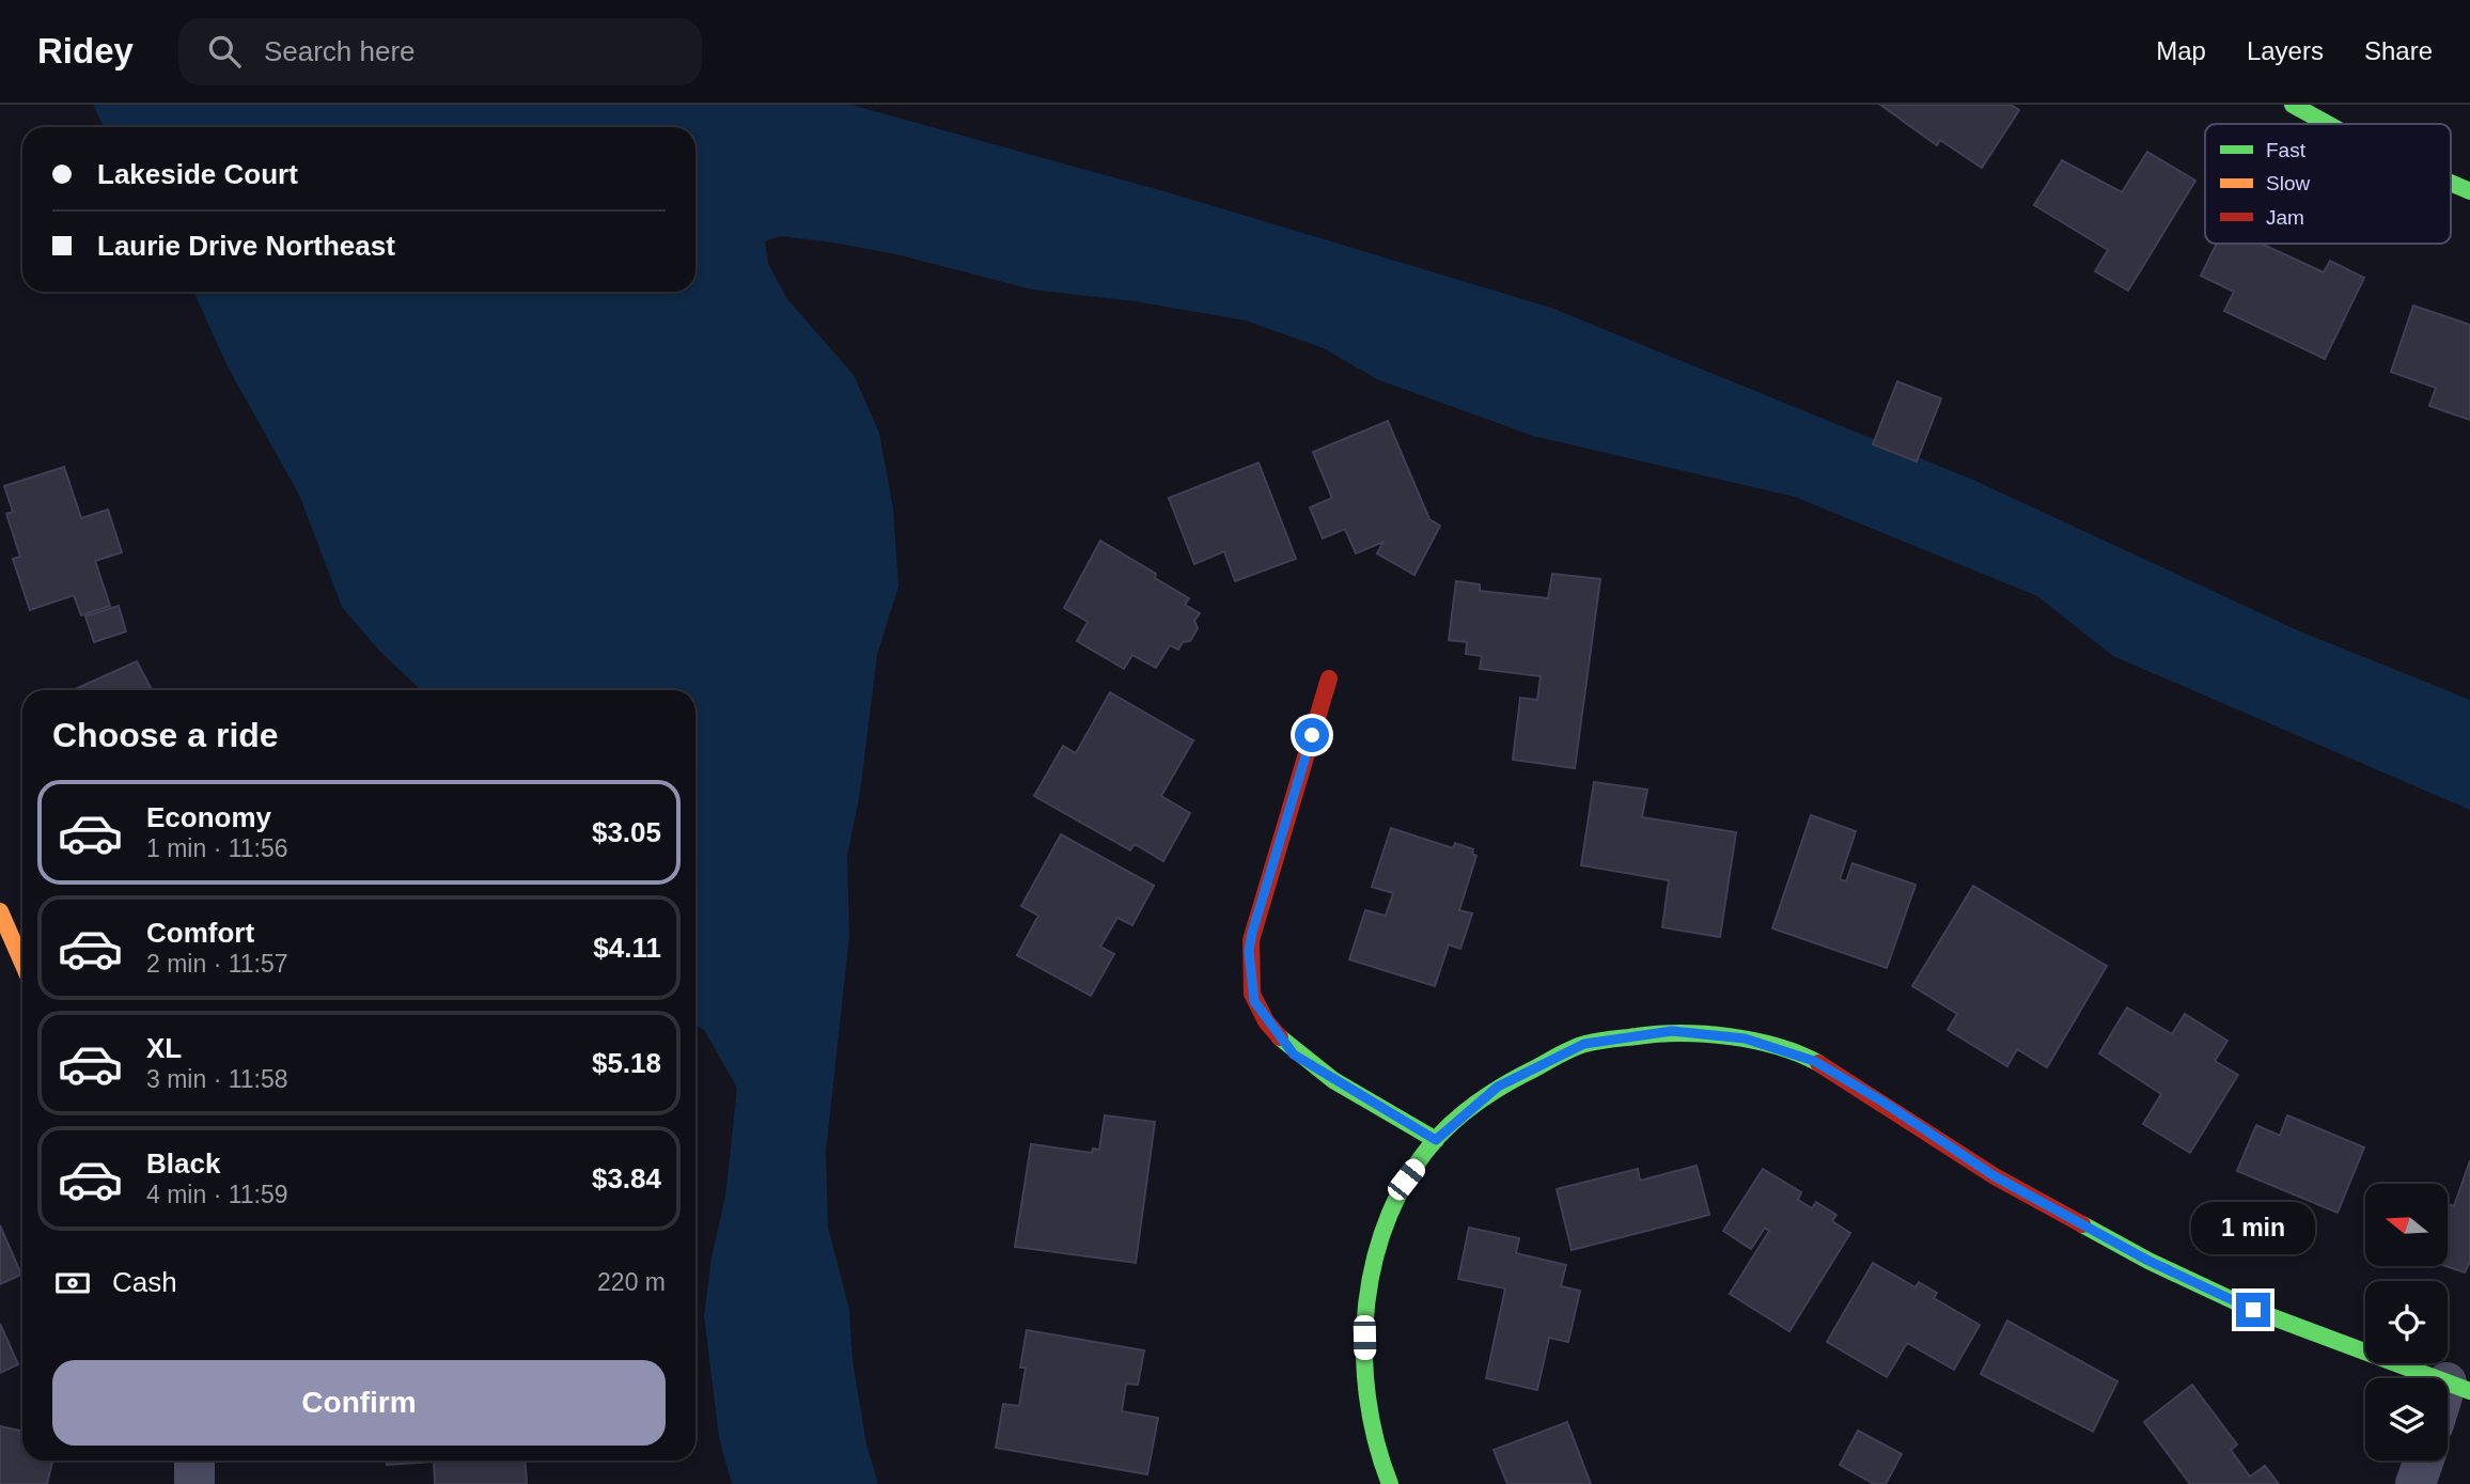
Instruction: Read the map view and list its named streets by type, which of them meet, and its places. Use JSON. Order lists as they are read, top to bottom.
{
  "legend": ["Fast", "Slow", "Jam"],
  "north": "left",
  "page": {
    "header": "Ridey",
    "search": "Search here",
    "nav": ["Map", "Layers", "Share"],
    "banner": ["Lakeside Court", "Laurie Drive Northeast"],
    "heading": "Choose a ride",
    "list": [
      {
        "name": "Economy",
        "note": "1 min · 11:56",
        "value": "$3.05"
      },
      {
        "name": "Comfort",
        "note": "2 min · 11:57",
        "value": "$4.11"
      },
      {
        "name": "XL",
        "note": "3 min · 11:58",
        "value": "$5.18"
      },
      {
        "name": "Black",
        "note": "4 min · 11:59",
        "value": "$3.84"
      }
    ],
    "bubble": "1 min",
    "pay": ["Cash", "220 m"],
    "buttons": "Confirm"
  }
}
